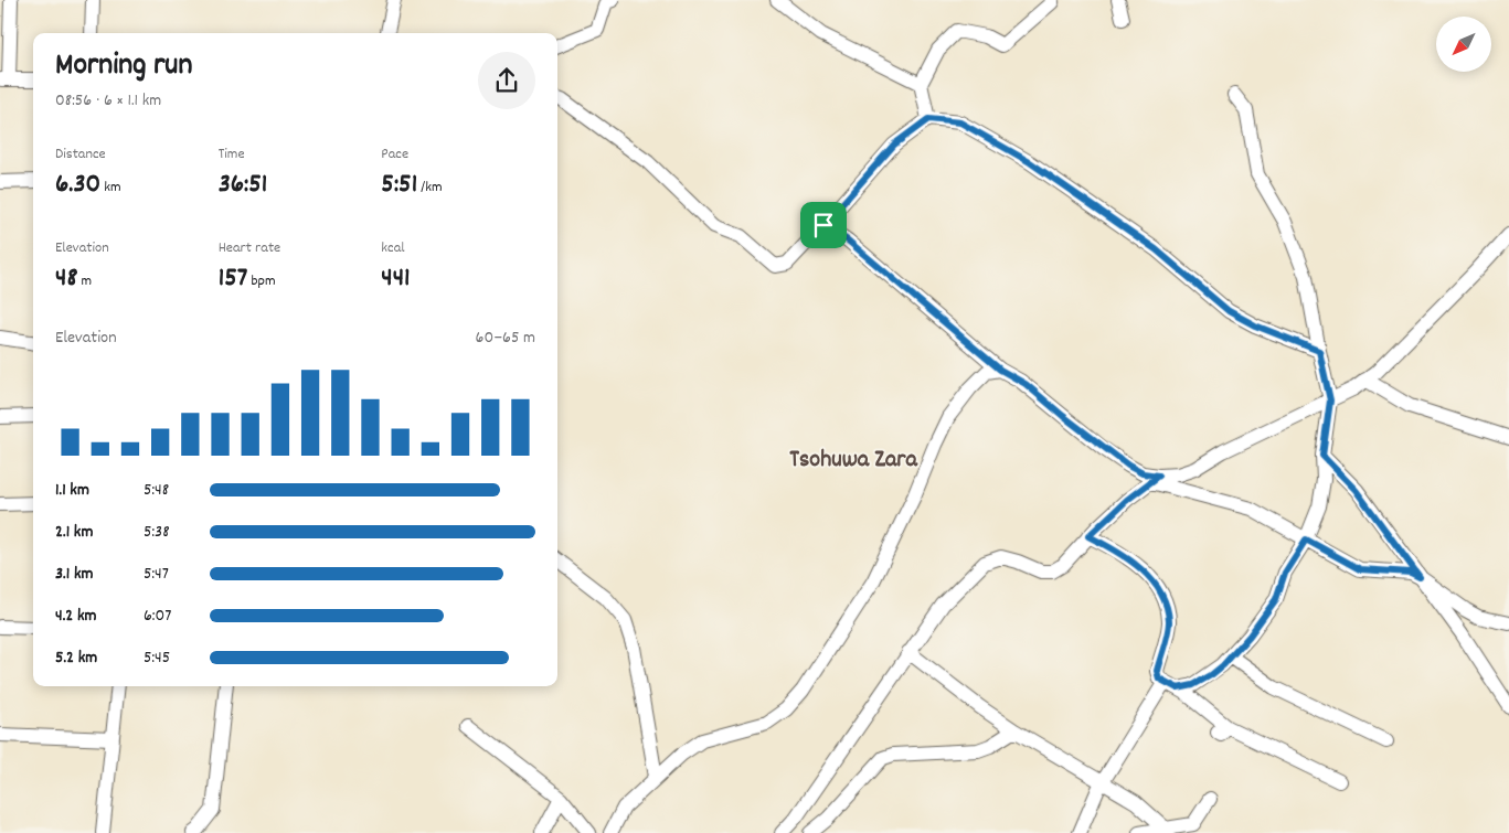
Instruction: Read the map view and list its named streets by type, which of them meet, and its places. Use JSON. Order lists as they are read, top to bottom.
{
  "districts": ["Tsohuwa Zara"],
  "north": "bottom left",
  "page": {
    "heading": ["Morning run", "08:56 · 6 × 1.1 km"],
    "stats": [
      ["Distance", "6.30 km"],
      ["Time", "36:51"],
      ["Pace", "5:51 /km"],
      ["Elevation", "48 m"],
      ["Heart rate", "157 bpm"],
      ["kcal", "441"]
    ],
    "chart": ["Elevation", "60–65 m"],
    "list": [
      {
        "name": "1.1 km",
        "note": "5:48"
      },
      {
        "name": "2.1 km",
        "note": "5:38"
      },
      {
        "name": "3.1 km",
        "note": "5:47"
      },
      {
        "name": "4.2 km",
        "note": "6:07"
      },
      {
        "name": "5.2 km",
        "note": "5:45"
      }
    ]
  }
}
